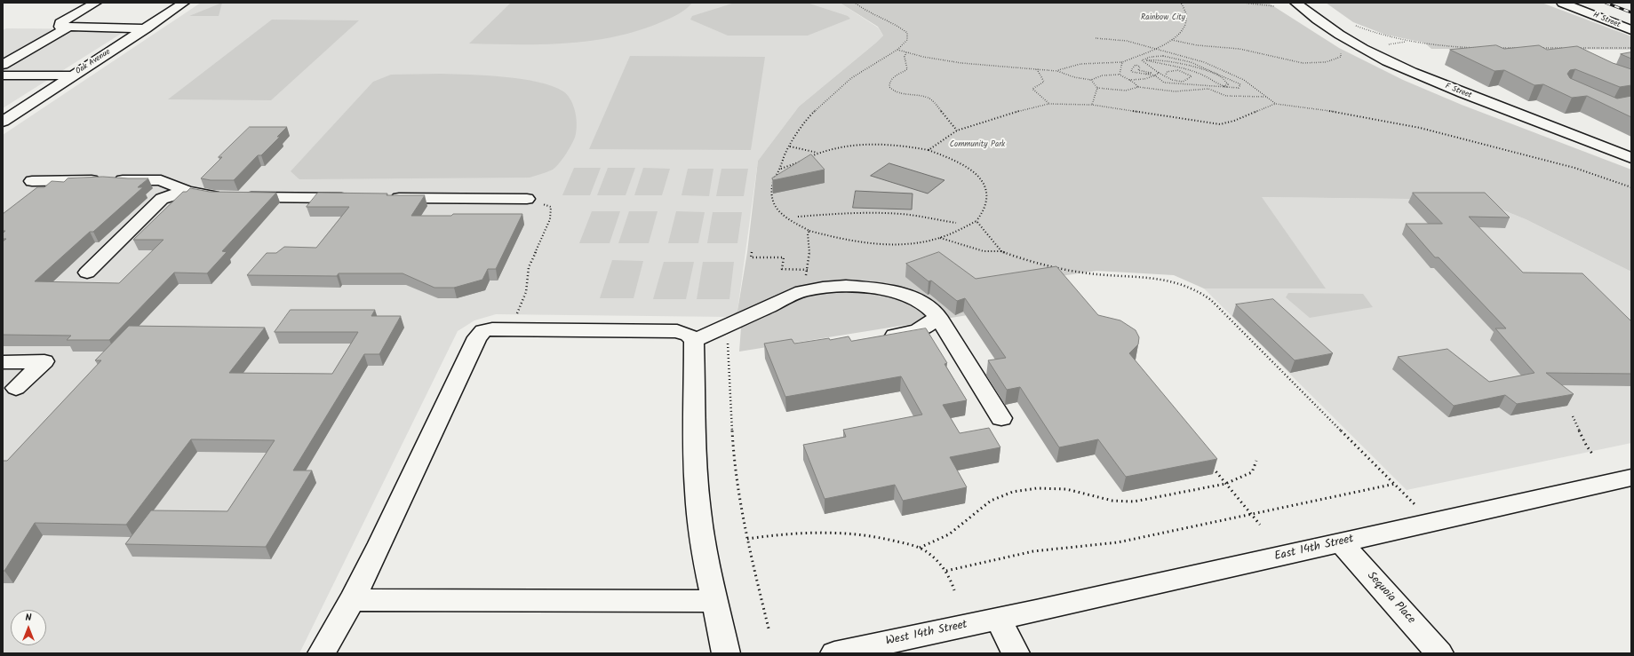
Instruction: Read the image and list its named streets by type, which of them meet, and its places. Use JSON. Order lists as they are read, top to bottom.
{
  "streets": {
    "street": [
      "H Street",
      "Oak Avenue",
      "F Street",
      "East 14th Street",
      "Sequoia Place",
      "West 14th Street"
    ]
  },
  "crossings": [
    ["East 14th Street", "Sequoia Place"],
    ["East 14th Street", "West 14th Street"]
  ],
  "parks": ["Rainbow City", "Community Park"],
  "north": "top"
}
